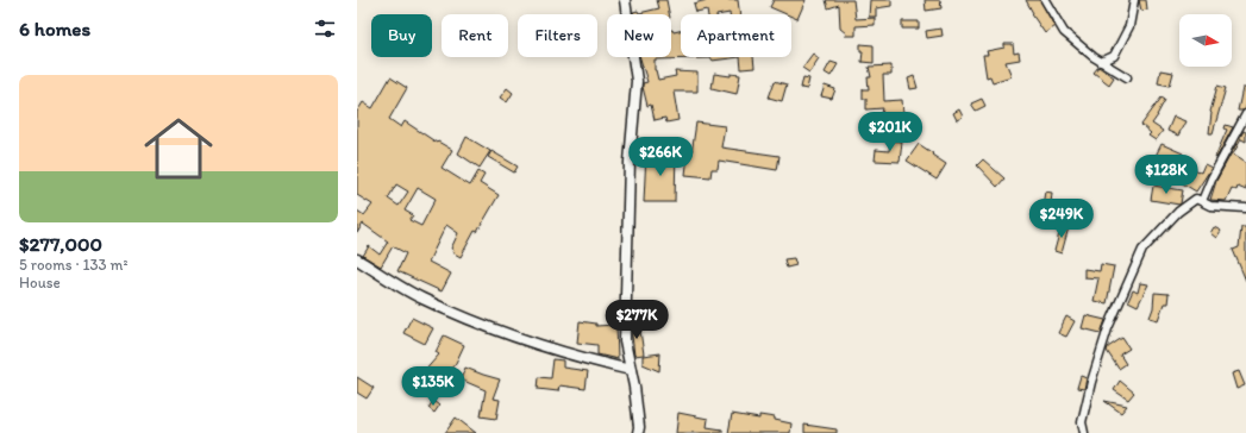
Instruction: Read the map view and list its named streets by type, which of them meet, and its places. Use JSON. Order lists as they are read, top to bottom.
{
  "north": "right",
  "page": {
    "heading": "6 homes",
    "chip": [
      "Buy",
      "Rent",
      "Filters",
      "New",
      "Apartment"
    ],
    "list": [
      {
        "name": "$277,000",
        "note": "5 rooms · 133 m² · House"
      }
    ],
    "price": [
      "$201K",
      "$266K",
      "$128K",
      "$249K",
      "$277K",
      "$135K"
    ]
  }
}
